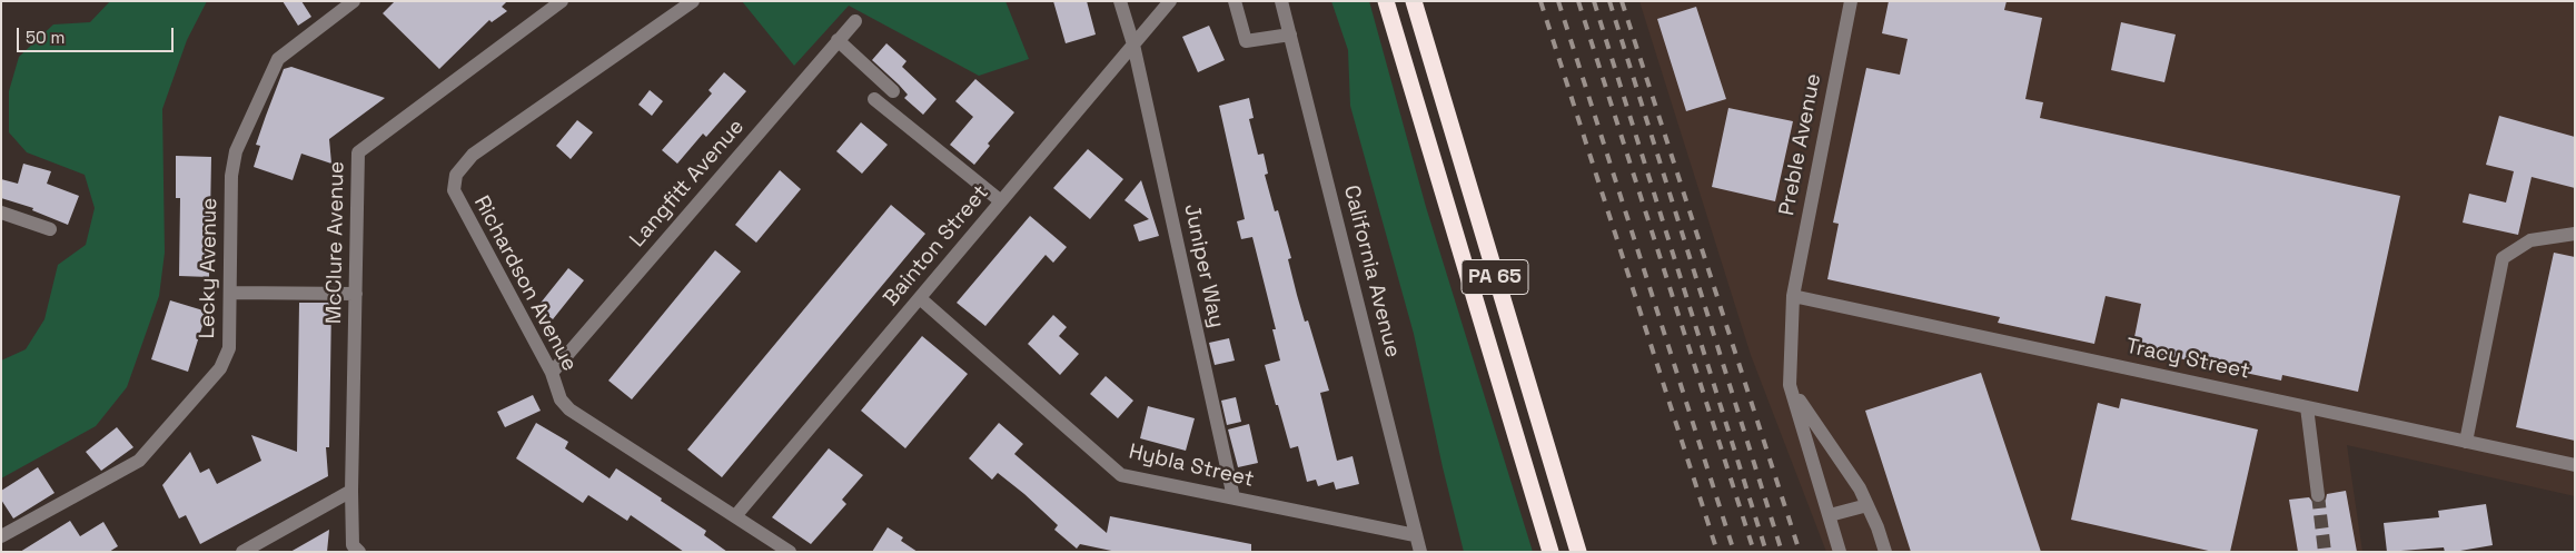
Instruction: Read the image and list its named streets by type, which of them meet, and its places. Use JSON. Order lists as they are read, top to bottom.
{
  "streets": {
    "highway": ["PA 65"],
    "street": [
      "Preble Avenue",
      "Langfitt Avenue",
      "McClure Avenue",
      "Bainton Street",
      "Juniper Way",
      "Lecky Avenue",
      "California Avenue",
      "Richardson Avenue",
      "Tracy Street",
      "Hybla Street"
    ]
  },
  "crossings": [
    ["Preble Avenue", "Tracy Street"],
    ["Langfitt Avenue", "Richardson Avenue"],
    ["Bainton Street", "Juniper Way"],
    ["Bainton Street", "Richardson Avenue"],
    ["Bainton Street", "Hybla Street"],
    ["Juniper Way", "Hybla Street"],
    ["California Avenue", "Hybla Street"]
  ],
  "scale_bar": "50 m"
}
